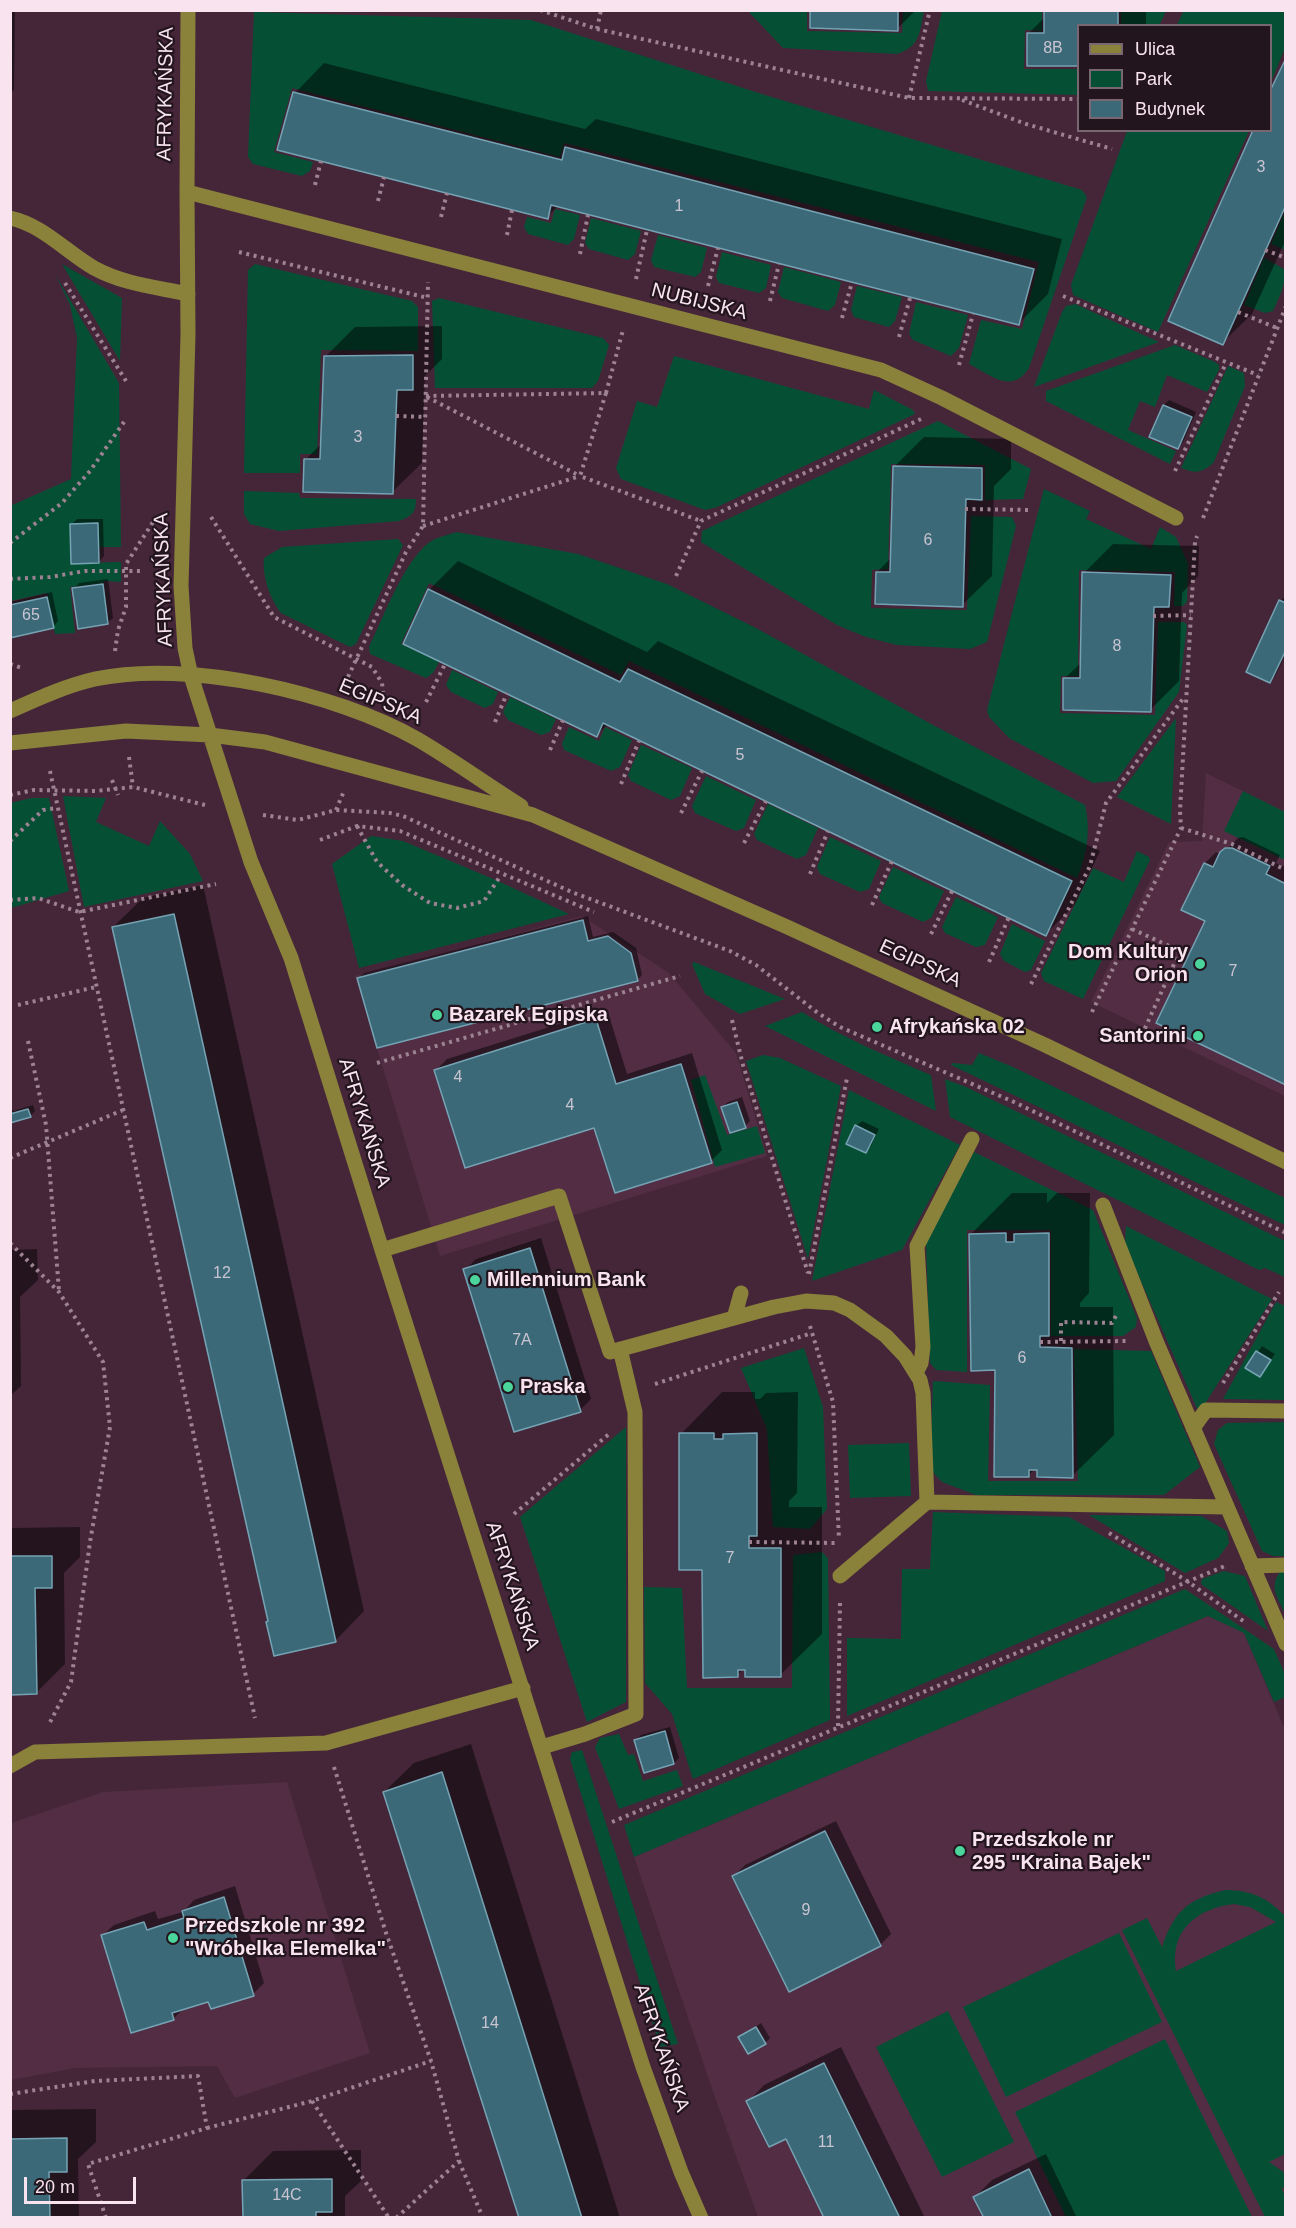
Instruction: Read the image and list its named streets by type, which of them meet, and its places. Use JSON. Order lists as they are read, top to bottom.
{
  "streets": {
    "street": ["AFRYKAŃSKA", "NUBIJSKA", "EGIPSKA"]
  },
  "crossings": [
    ["AFRYKAŃSKA", "NUBIJSKA"],
    ["AFRYKAŃSKA", "EGIPSKA"]
  ],
  "places": [
    "Dom Kultury Orion",
    "Bazarek Egipska",
    "Afrykańska 02",
    "Santorini",
    "Millennium Bank",
    "Praska",
    "Przedszkole nr 295 \"Kraina Bajek\"",
    "Przedszkole nr 392 \"Wróbelka Elemelka\""
  ],
  "house_numbers": [
    "8B",
    "3",
    "1",
    "3",
    "6",
    "65",
    "8",
    "5",
    "7",
    "4",
    "4",
    "12",
    "7A",
    "6",
    "7",
    "9",
    "14",
    "11",
    "14C"
  ],
  "legend": ["Ulica", "Park", "Budynek"],
  "scale_bar": "20 m"
}
